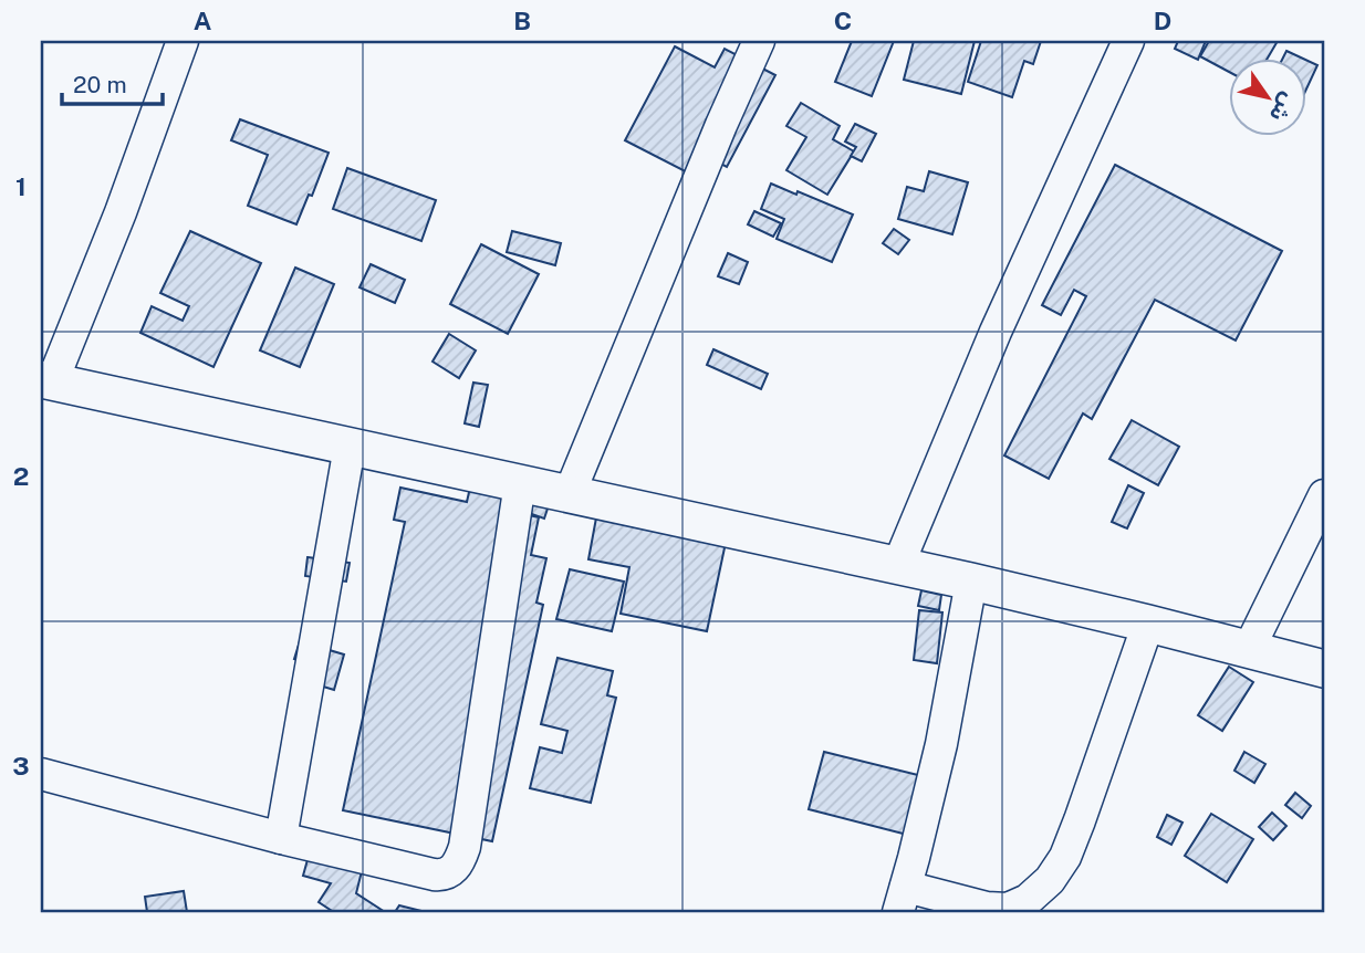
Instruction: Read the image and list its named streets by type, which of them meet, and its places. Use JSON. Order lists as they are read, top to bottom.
{
  "scale_bar": "20 m",
  "north": "bottom right",
  "grid": {
    "columns": [
      "A",
      "B",
      "C",
      "D"
    ],
    "rows": ["1", "2", "3"]
  }
}
